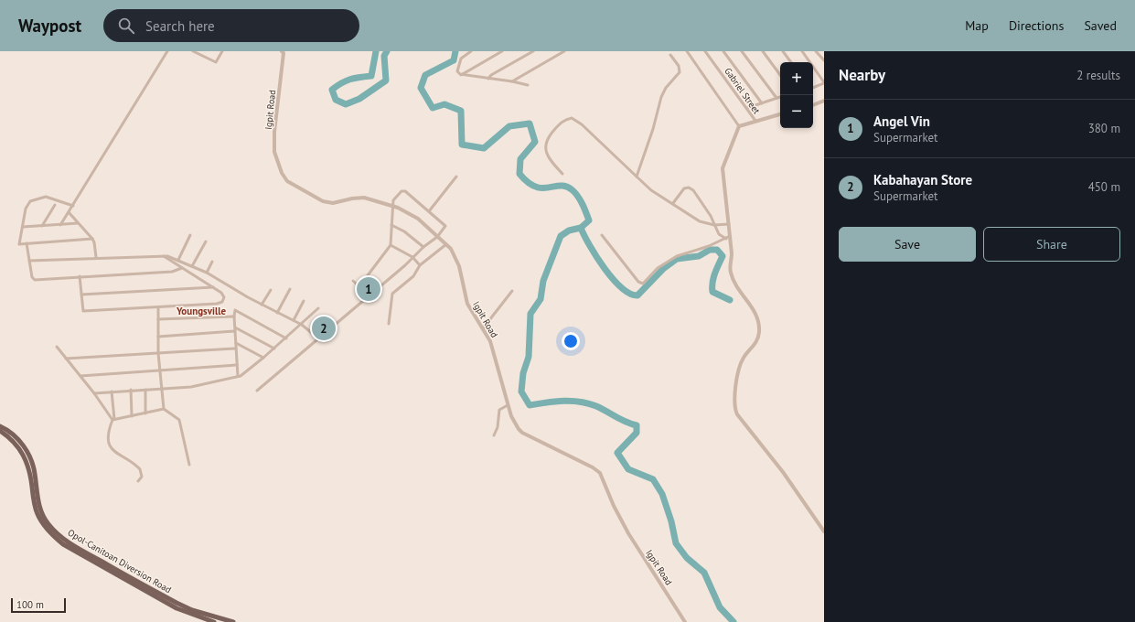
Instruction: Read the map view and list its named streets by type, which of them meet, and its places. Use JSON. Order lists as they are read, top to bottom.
{
  "streets": {
    "main road": ["Opol-Canitoan Diversion Road"],
    "street": ["Gabriel Street", "Igpit Road"]
  },
  "districts": ["Youngsville"],
  "scale_bar": "100 m",
  "page": {
    "header": "Waypost",
    "search": "Search here",
    "nav": ["Map", "Directions", "Saved"],
    "heading": ["Nearby", "2 results"],
    "map_buttons": ["+", "−"],
    "list": [
      {
        "mark": "1",
        "name": "Angel Vin",
        "note": "Supermarket",
        "value": "380 m"
      },
      {
        "mark": "2",
        "name": "Kabahayan Store",
        "note": "Supermarket",
        "value": "450 m"
      }
    ],
    "buttons": ["Save", "Share"],
    "pins": ["1", "2"],
    "scale": "100 m"
  }
}
